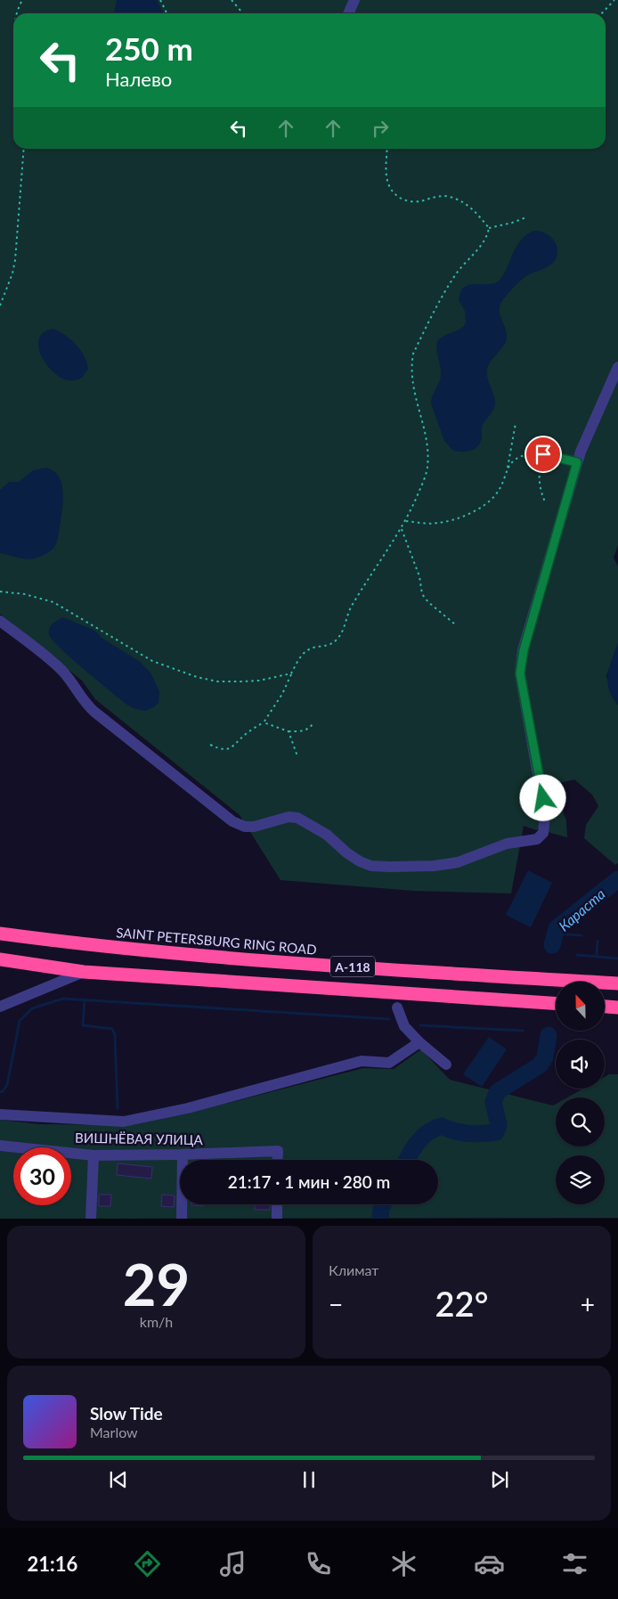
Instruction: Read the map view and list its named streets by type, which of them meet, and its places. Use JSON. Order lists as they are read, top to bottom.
{
  "streets": {
    "highway": ["SAINT PETERSBURG RING ROAD", "А-118"],
    "street": ["ВИШНЁВАЯ УЛИЦА"]
  },
  "water": ["Караста"],
  "north": "top",
  "page": {
    "turn": ["250 m", "Налево"],
    "limit": "30",
    "trip": "21:17 · 1 мин · 280 m",
    "tile": [
      ["29", "km/h"],
      "Климат"
    ],
    "heat": ["−", "22°", "+"],
    "song": ["Slow Tide", "Marlow"],
    "tabs": "21:16"
  }
}
